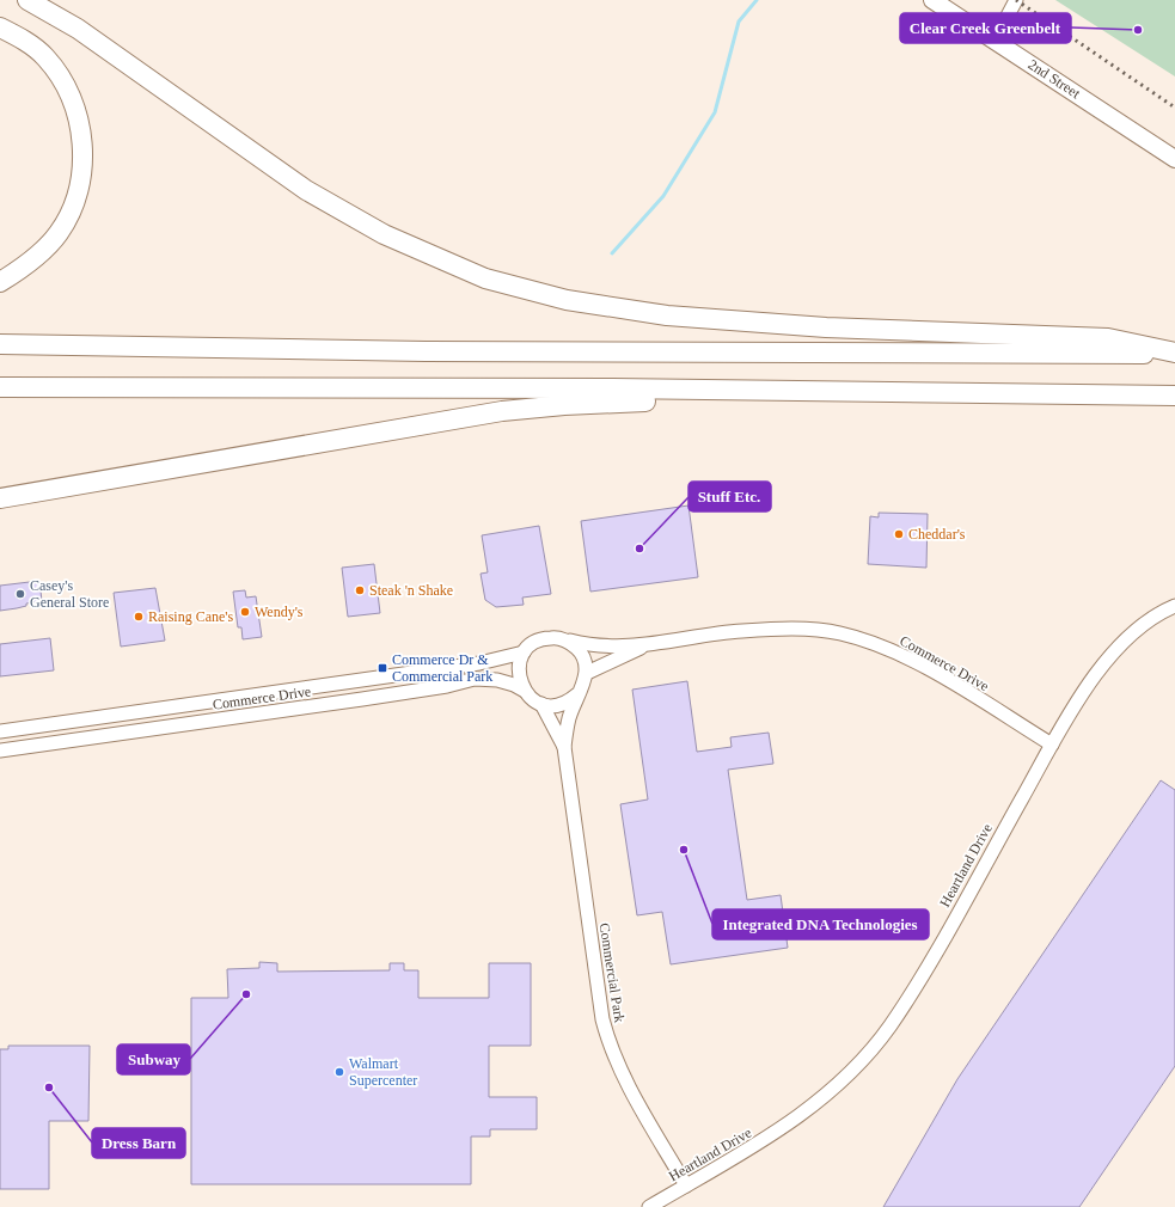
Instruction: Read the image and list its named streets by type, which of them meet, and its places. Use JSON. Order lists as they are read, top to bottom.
{
  "streets": {
    "main road": ["2nd Street"],
    "street": ["Commerce Drive", "Heartland Drive", "Commercial Park"]
  },
  "crossings": [
    ["Commerce Drive", "Heartland Drive"],
    ["Heartland Drive", "Commercial Park"]
  ],
  "places": {
    "other": [
      "Clear Creek Greenbelt",
      "Cheddar's",
      "Stuff Etc.",
      "Steak 'n Shake",
      "Casey's General Store",
      "Wendy's",
      "Raising Cane's",
      "Integrated DNA Technologies",
      "Subway",
      "Walmart Supercenter",
      "Dress Barn"
    ],
    "transit": ["Commerce Dr & Commercial Park"]
  }
}
